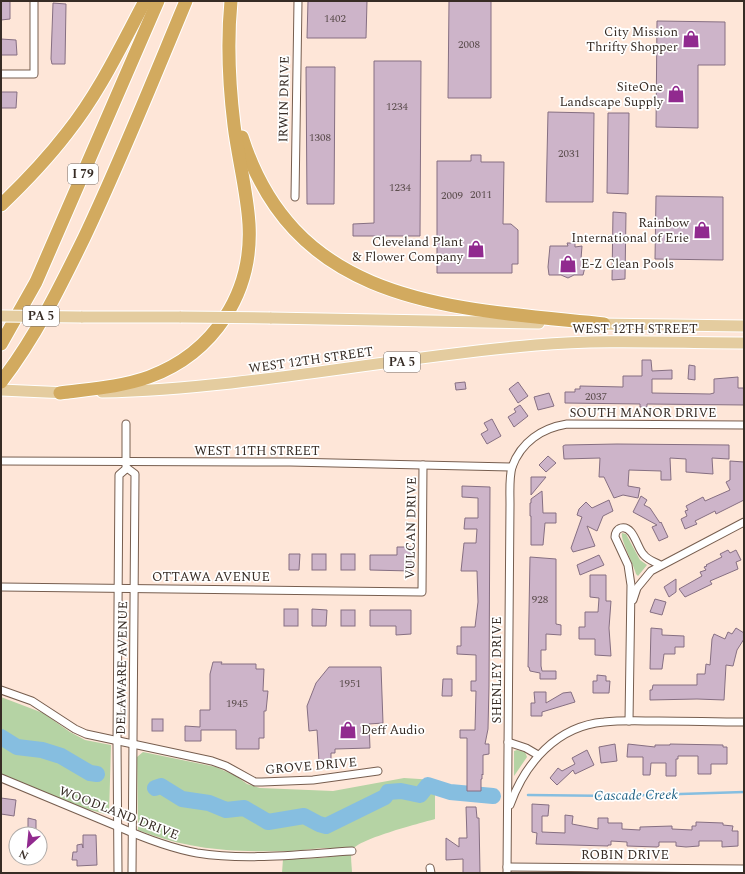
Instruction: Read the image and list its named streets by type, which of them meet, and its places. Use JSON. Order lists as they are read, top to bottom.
{
  "streets": {
    "highway": ["I 79"],
    "main road": ["PA 5", "WEST 12TH STREET"],
    "street": [
      "IRWIN DRIVE",
      "SOUTH MANOR DRIVE",
      "WEST 11TH STREET",
      "VULCAN DRIVE",
      "OTTAWA AVENUE",
      "DELAWARE AVENUE",
      "SHENLEY DRIVE",
      "GROVE DRIVE",
      "WOODLAND DRIVE",
      "ROBIN DRIVE"
    ]
  },
  "crossings": [
    ["SOUTH MANOR DRIVE", "WEST 11TH STREET"],
    ["SOUTH MANOR DRIVE", "SHENLEY DRIVE"],
    ["WEST 11TH STREET", "VULCAN DRIVE"],
    ["WEST 11TH STREET", "DELAWARE AVENUE"],
    ["WEST 11TH STREET", "SHENLEY DRIVE"],
    ["VULCAN DRIVE", "OTTAWA AVENUE"],
    ["OTTAWA AVENUE", "DELAWARE AVENUE"],
    ["DELAWARE AVENUE", "GROVE DRIVE"],
    ["DELAWARE AVENUE", "WOODLAND DRIVE"],
    ["SHENLEY DRIVE", "ROBIN DRIVE"]
  ],
  "water": ["Cascade Creek"],
  "places": {
    "shop": [
      "City Mission Thrifty Shopper",
      "SiteOne Landscape Supply",
      "Rainbow International of Erie",
      "Cleveland Plant & Flower Company",
      "E-Z Clean Pools",
      "Deff Audio"
    ]
  },
  "house_numbers": [
    "1402",
    "2008",
    "1234",
    "1308",
    "2031",
    "1234",
    "2011",
    "2009",
    "2037",
    "928",
    "1951",
    "1945"
  ],
  "north": "bottom left"
}
